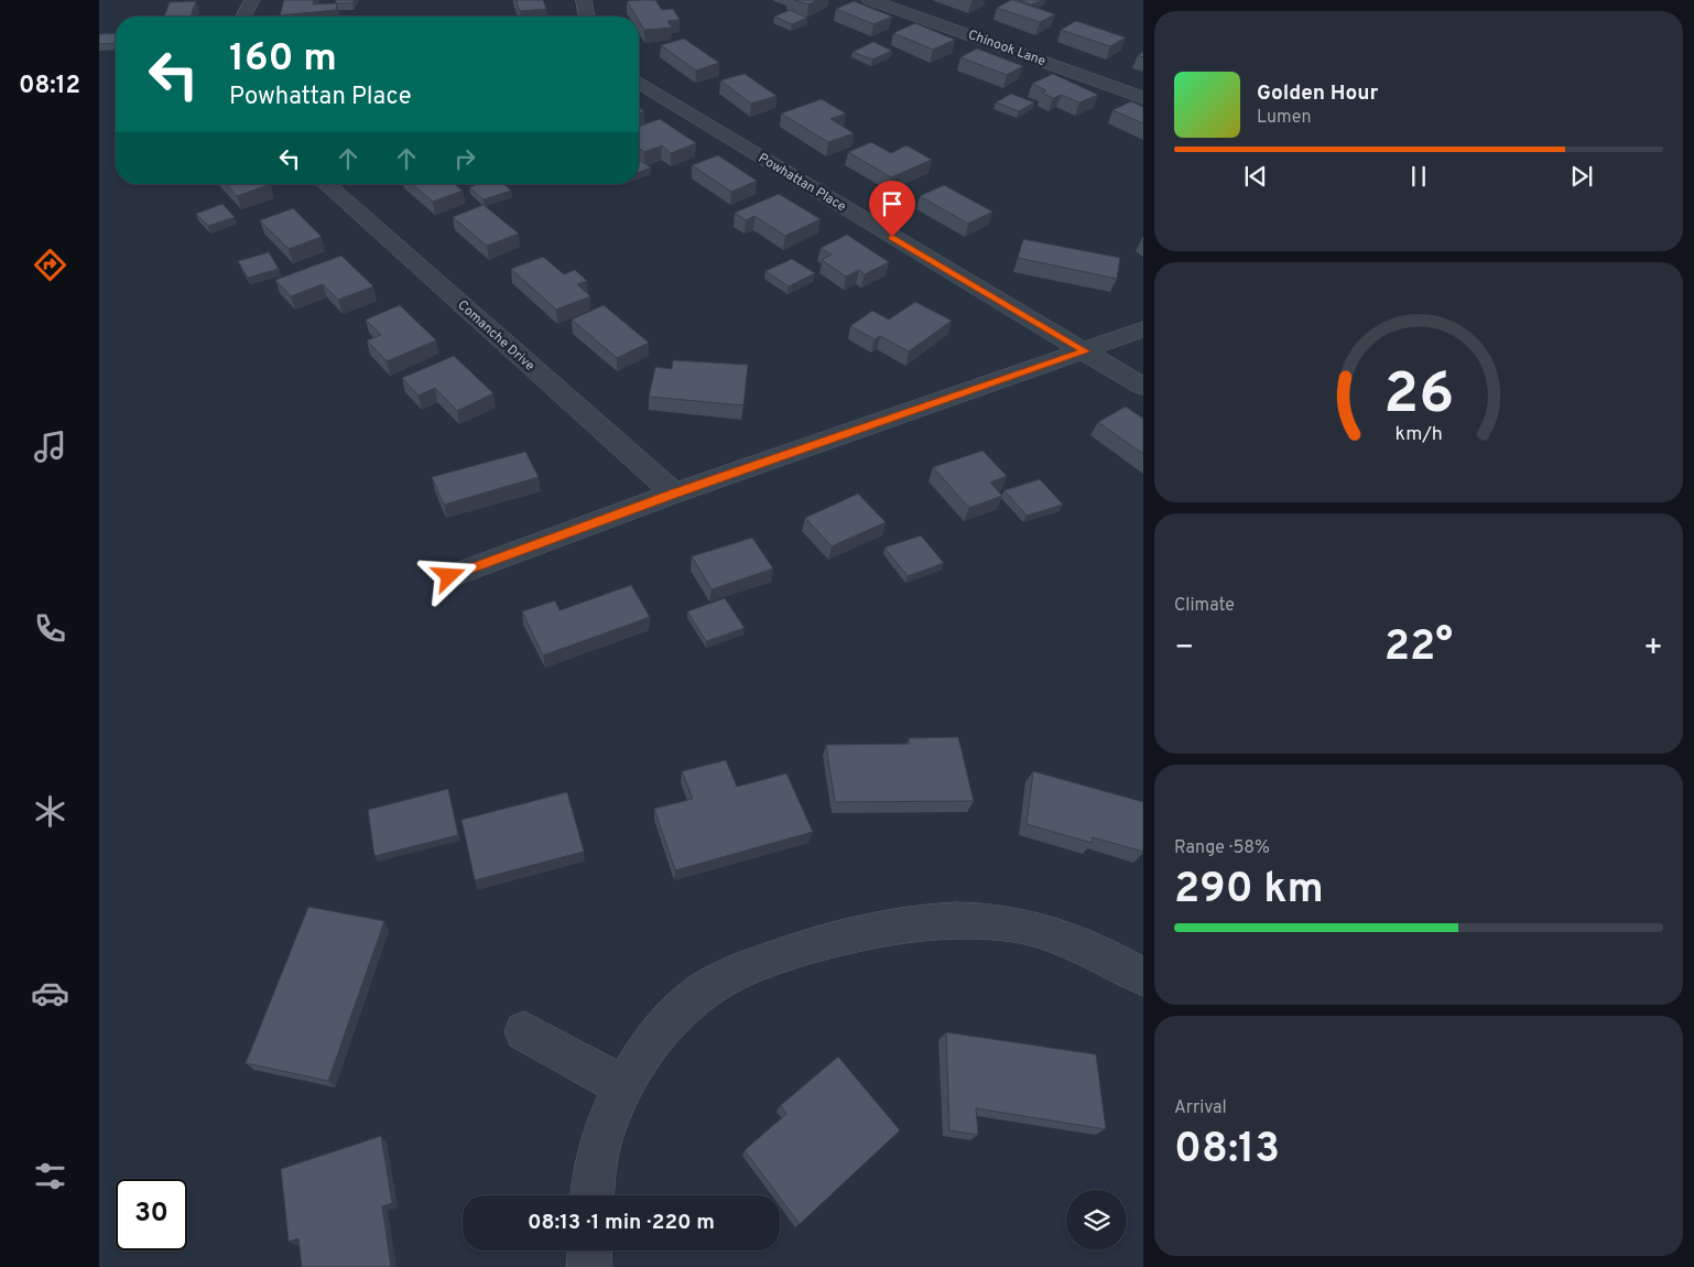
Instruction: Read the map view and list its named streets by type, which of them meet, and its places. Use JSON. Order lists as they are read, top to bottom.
{
  "streets": {
    "street": ["Chinook Lane", "Powhattan Place", "Comanche Drive"]
  },
  "page": {
    "tabs": "08:12",
    "turn": ["160 m", "Powhattan Place"],
    "song": ["Golden Hour", "Lumen"],
    "tile": [
      "Climate",
      ["Range · 58%", "290 km"],
      ["Arrival", "08:13"]
    ],
    "heat": ["−", "22°", "+"],
    "limit": "30",
    "trip": "08:13 · 1 min · 220 m",
    "gauge": ["26", "km/h"]
  }
}
